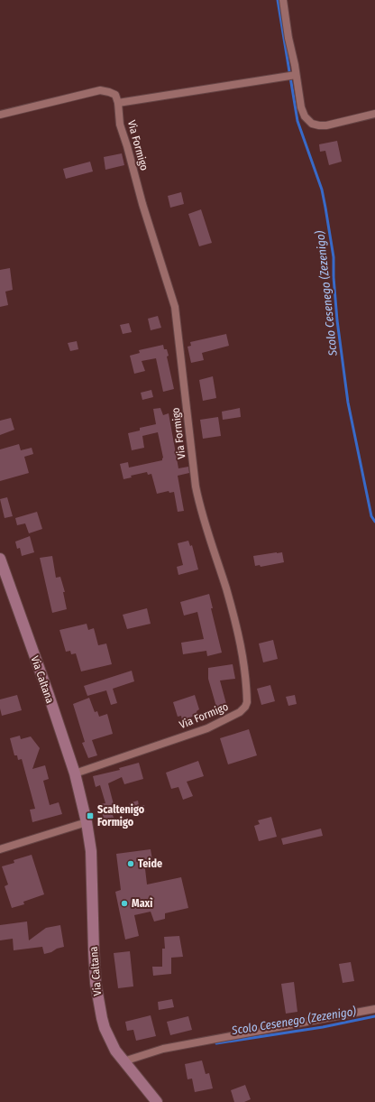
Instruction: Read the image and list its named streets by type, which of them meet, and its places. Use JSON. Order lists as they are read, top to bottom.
{
  "streets": {
    "main road": ["Via Caltana"],
    "street": ["Via Formigo"]
  },
  "crossings": [
    ["Via Formigo", "Via Caltana"]
  ],
  "water": ["Scolo Cesenego (Zezenigo)"],
  "places": {
    "transit": ["Scaltenigo Formigo"],
    "other": ["Teide", "Maxì"]
  }
}
